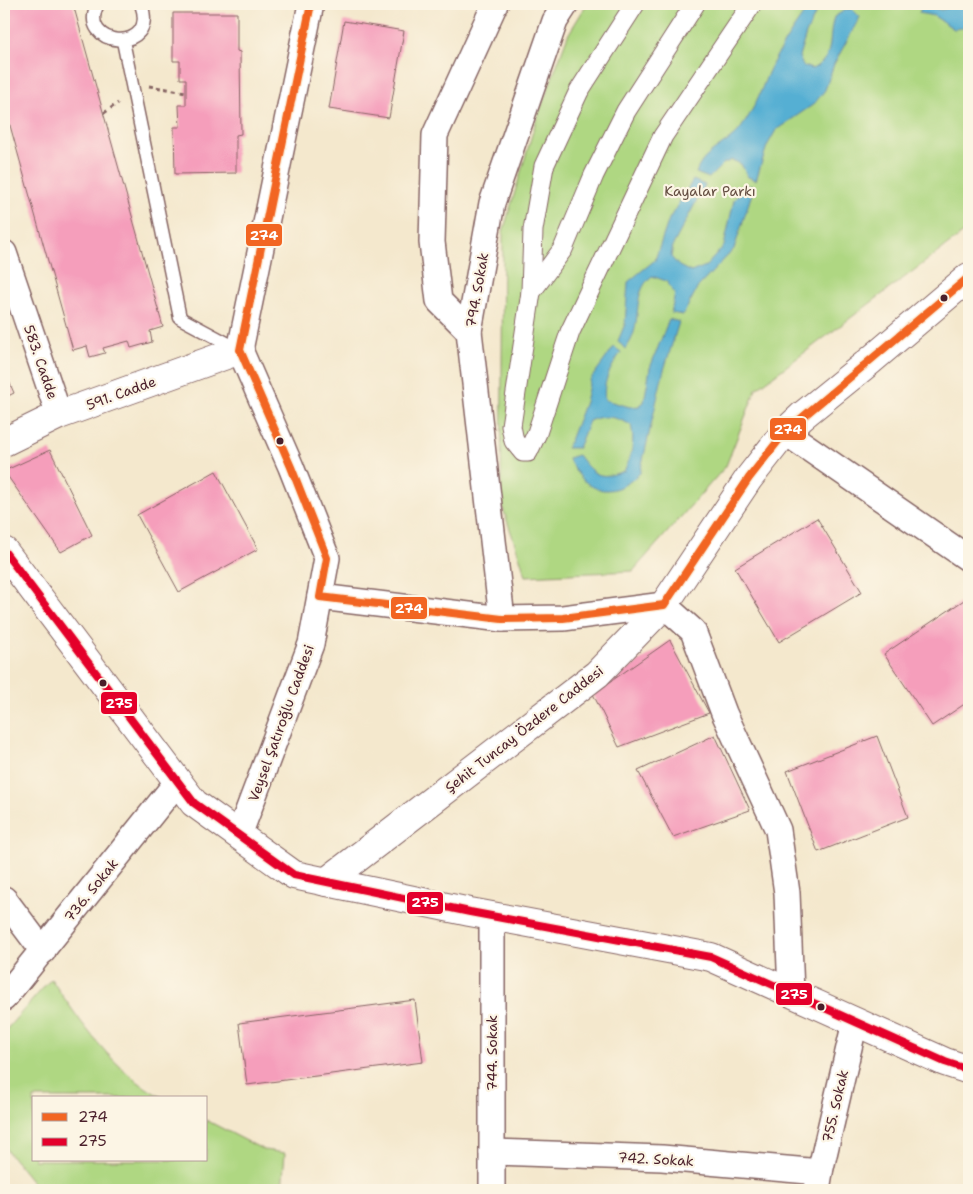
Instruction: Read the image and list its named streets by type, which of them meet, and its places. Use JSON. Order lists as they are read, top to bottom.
{
  "streets": {
    "street": [
      "794. Sokak",
      "583. Cadde",
      "591. Cadde",
      "Veysel Şatıroğlu Caddesi",
      "Şehit Tuncay Özdere Caddesi",
      "736. Sokak",
      "744. Sokak",
      "755. Sokak",
      "742. Sokak"
    ]
  },
  "crossings": [
    ["583. Cadde", "591. Cadde"],
    ["591. Cadde", "Veysel Şatıroğlu Caddesi"],
    ["744. Sokak", "742. Sokak"],
    ["755. Sokak", "742. Sokak"]
  ],
  "parks": ["Kayalar Parkı"],
  "lines": ["transit line 274", "transit line 275"],
  "legend": ["274", "275"]
}
